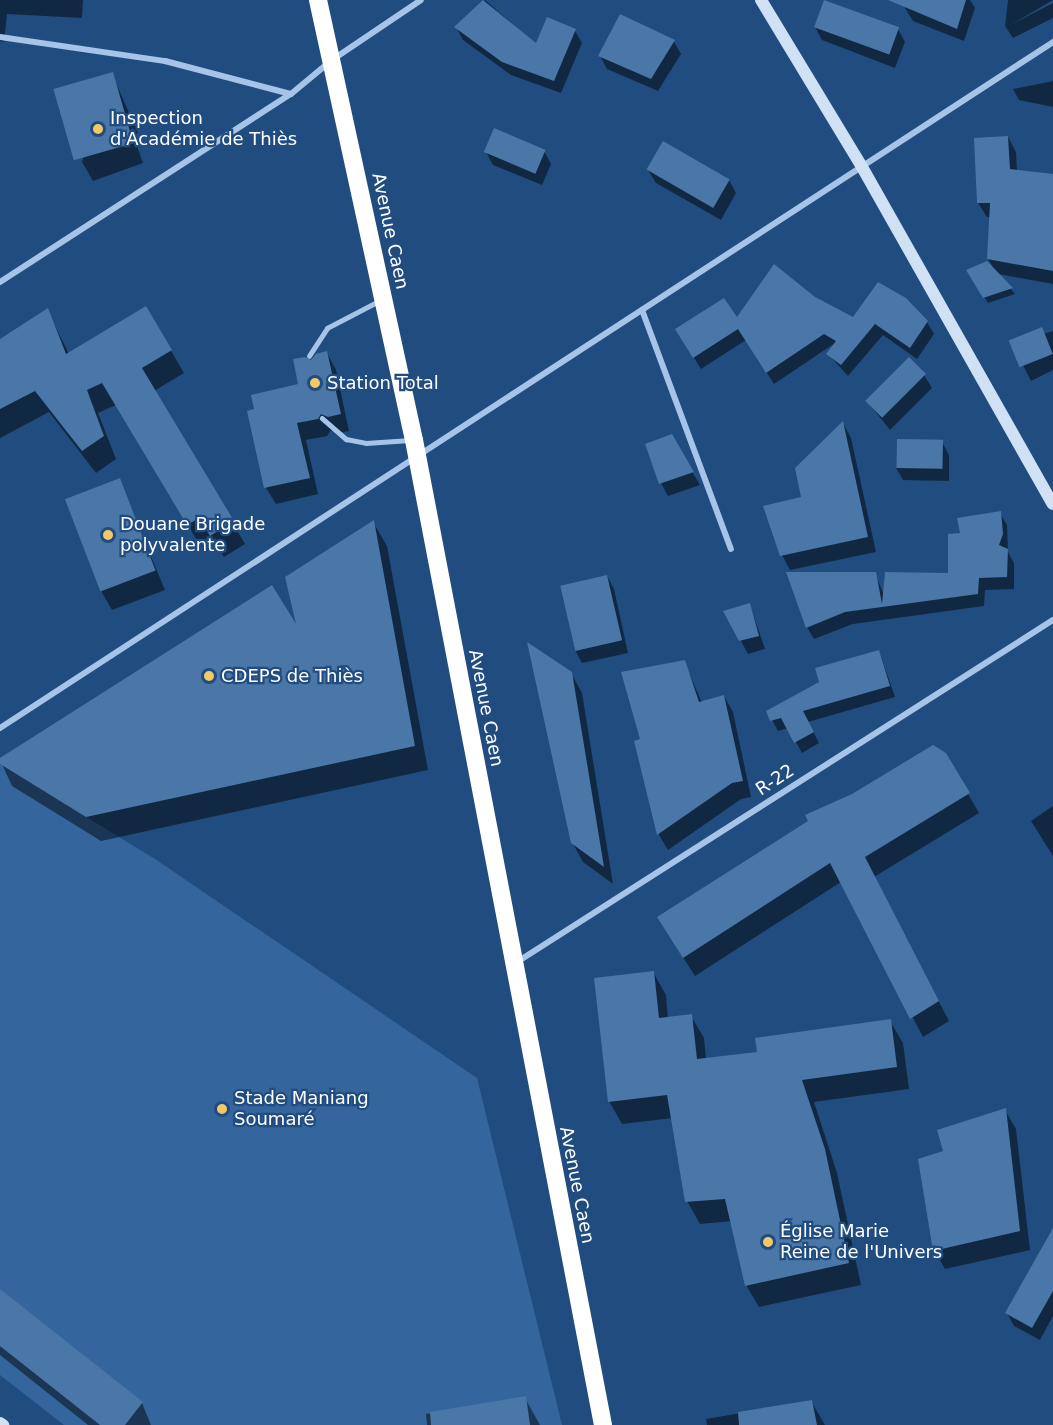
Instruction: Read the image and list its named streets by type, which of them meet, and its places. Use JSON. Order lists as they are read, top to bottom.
{
  "streets": {
    "highway": ["Avenue Caen"],
    "street": ["R-22"]
  },
  "crossings": [
    ["Avenue Caen", "R-22"]
  ],
  "places": [
    "Inspection d'Académie de Thiès",
    "Station Total",
    "Douane Brigade polyvalente",
    "CDEPS de Thiès",
    "Stade Maniang Soumaré",
    "Église Marie Reine de l'Univers"
  ]
}
